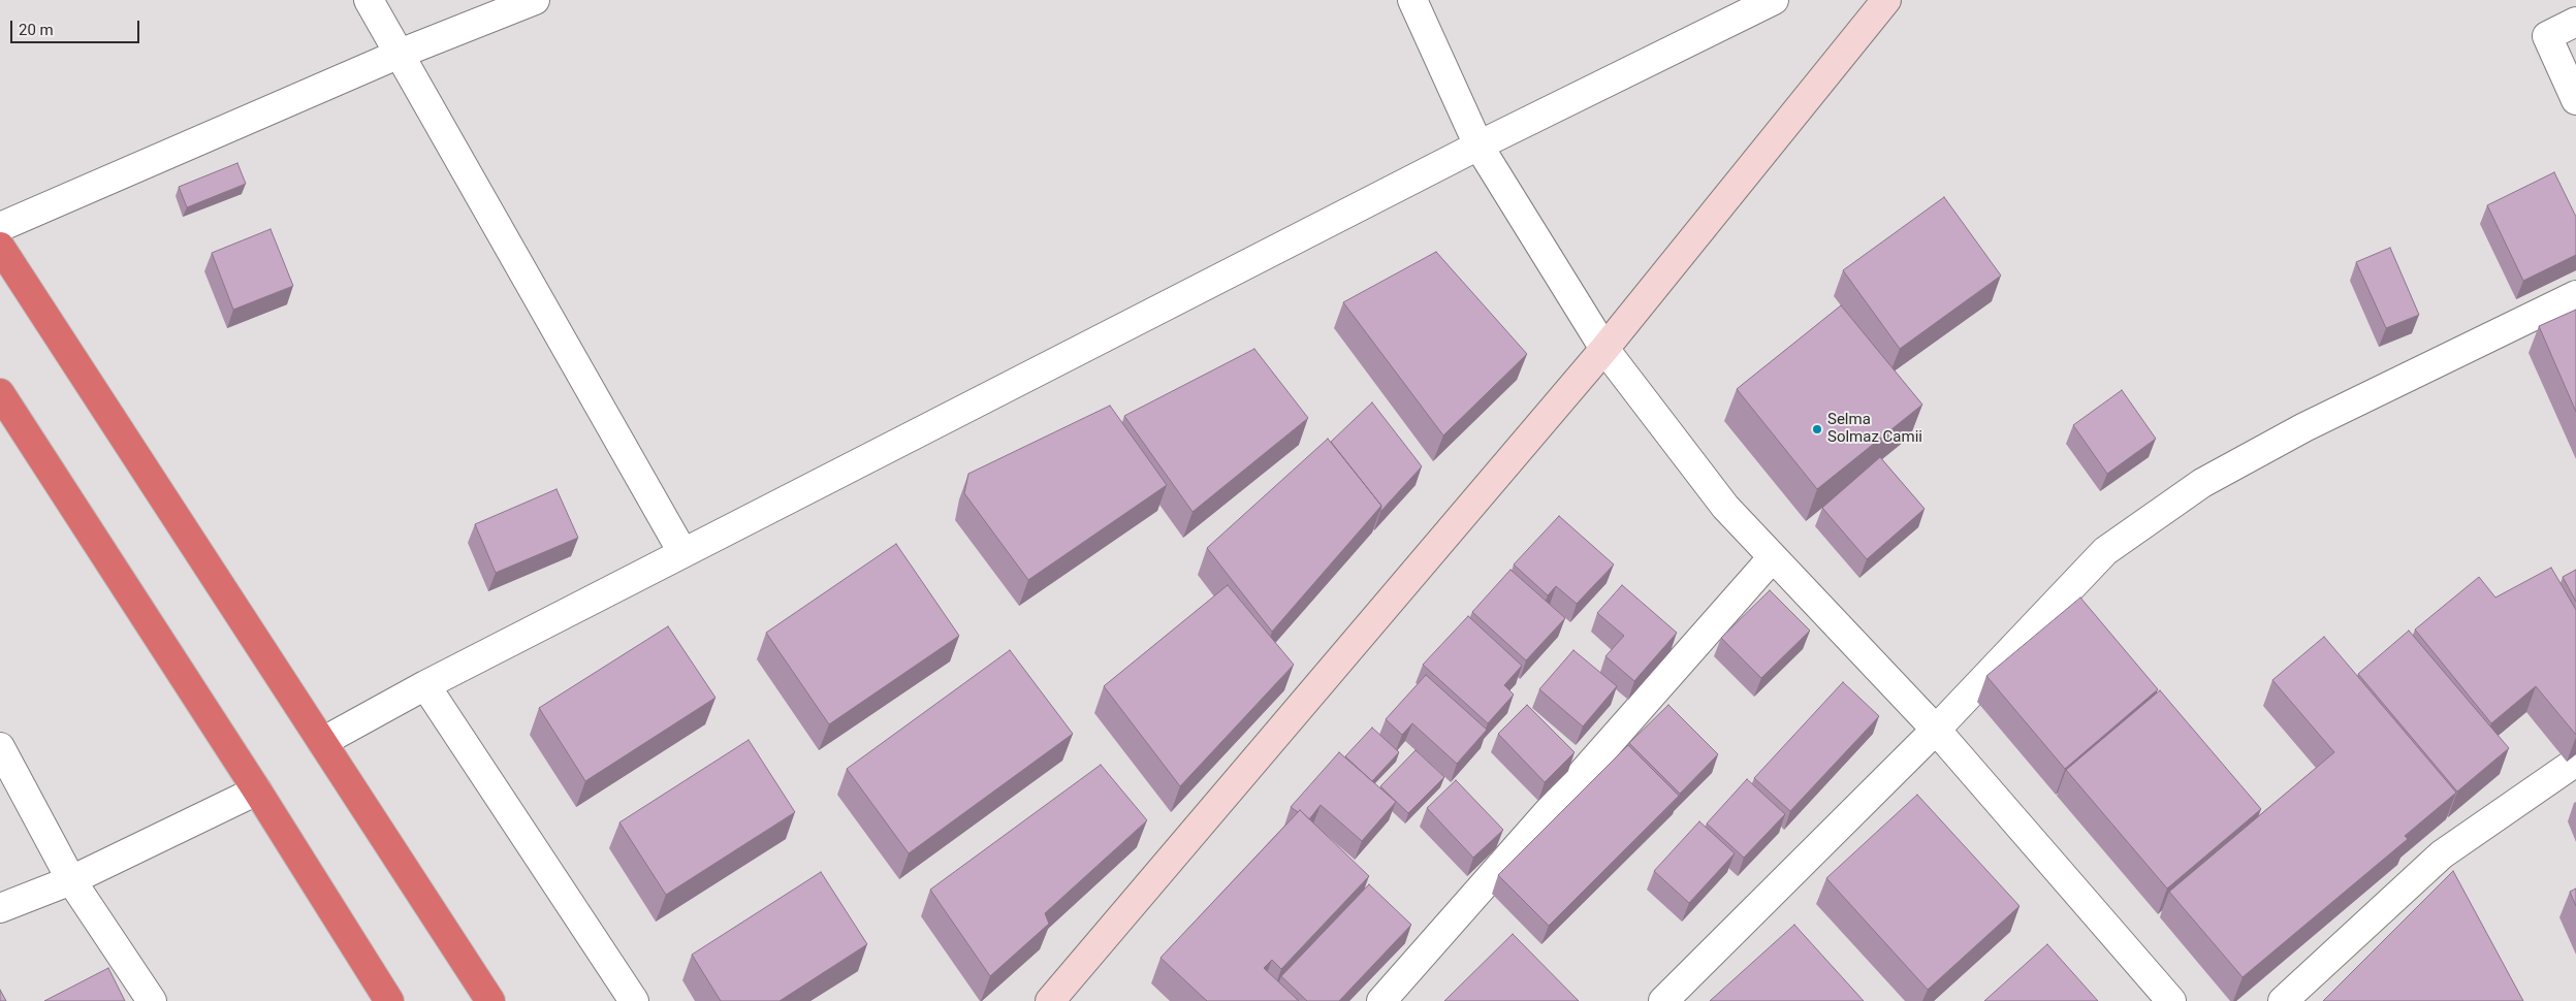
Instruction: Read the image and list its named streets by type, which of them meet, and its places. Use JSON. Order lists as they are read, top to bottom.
{
  "places": ["Selma Solmaz Camii"],
  "scale_bar": "20 m"
}
